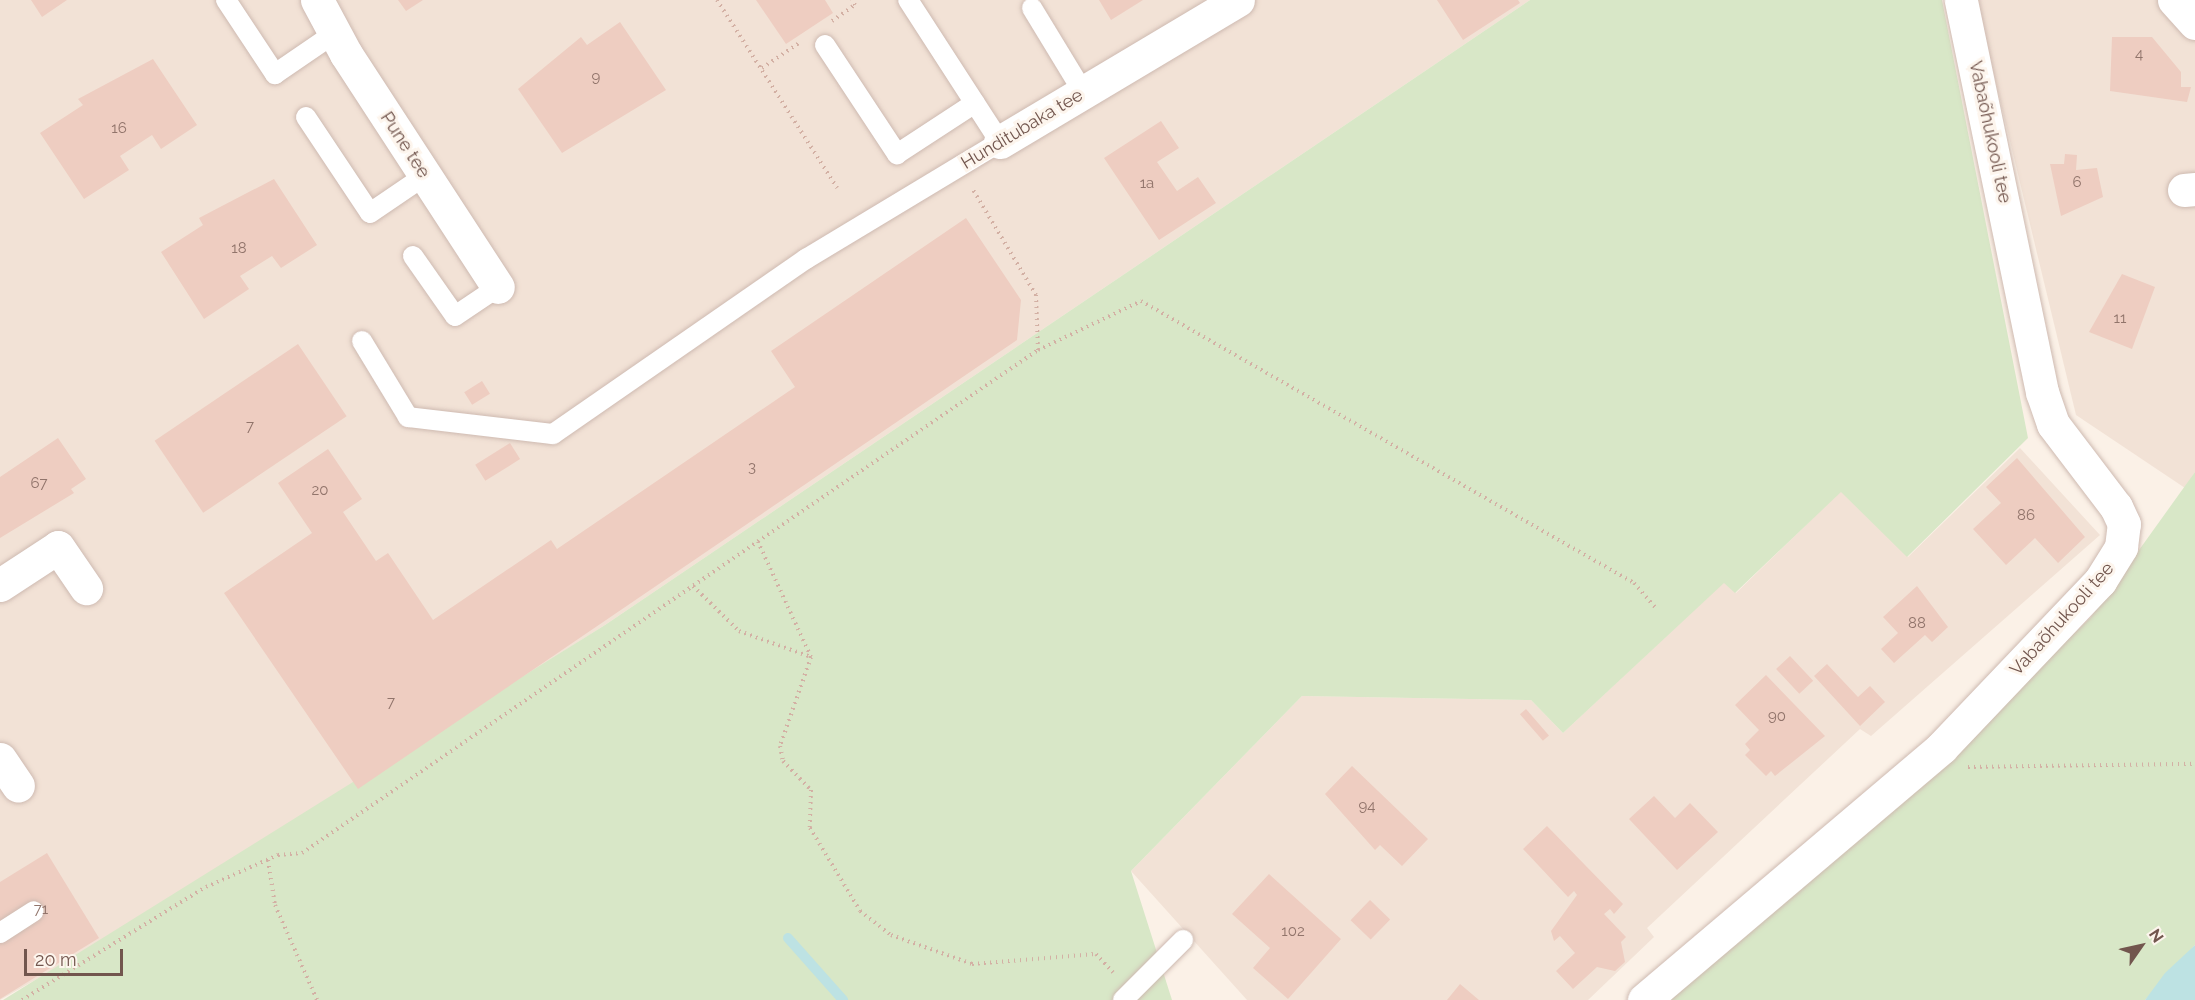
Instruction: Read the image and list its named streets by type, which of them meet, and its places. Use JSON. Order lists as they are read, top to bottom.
{
  "streets": {
    "street": ["Hunditubaka tee", "Vabaõhukooli tee", "Pune tee"]
  },
  "house_numbers": [
    "4",
    "9",
    "16",
    "6",
    "1a",
    "18",
    "11",
    "7",
    "3",
    "67",
    "20",
    "86",
    "88",
    "7",
    "90",
    "94",
    "71",
    "102"
  ],
  "scale_bar": "20 m",
  "north": "top right"
}
